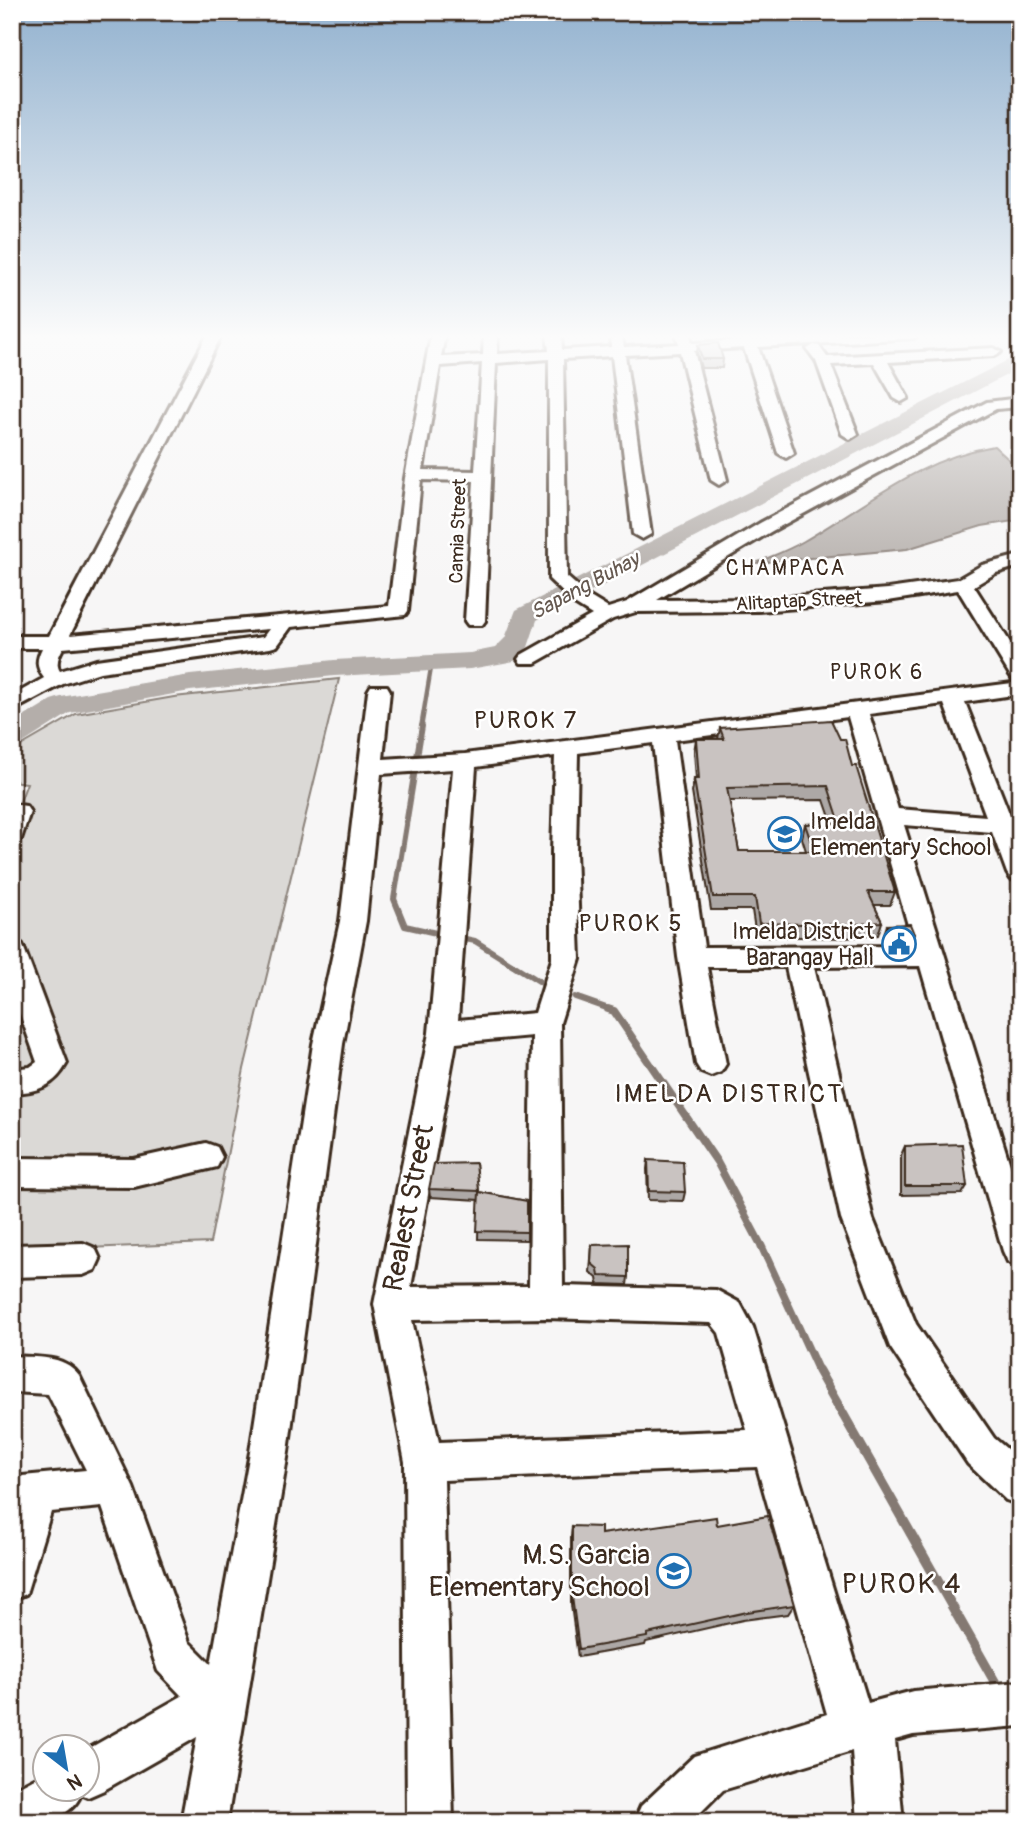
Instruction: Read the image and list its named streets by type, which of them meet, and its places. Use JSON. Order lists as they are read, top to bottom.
{
  "streets": {
    "street": ["Camia Street", "Alitaptap Street", "Realest Street"]
  },
  "districts": [
    "CHAMPACA",
    "PUROK 6",
    "PUROK 7",
    "PUROK 5",
    "IMELDA DISTRICT",
    "PUROK 4"
  ],
  "water": ["Sapang Buhay"],
  "places": {
    "school or university": ["Imelda Elementary School", "M.S. Garcia Elementary School"],
    "public building": ["Imelda District Barangay Hall"]
  },
  "north": "bottom right"
}
